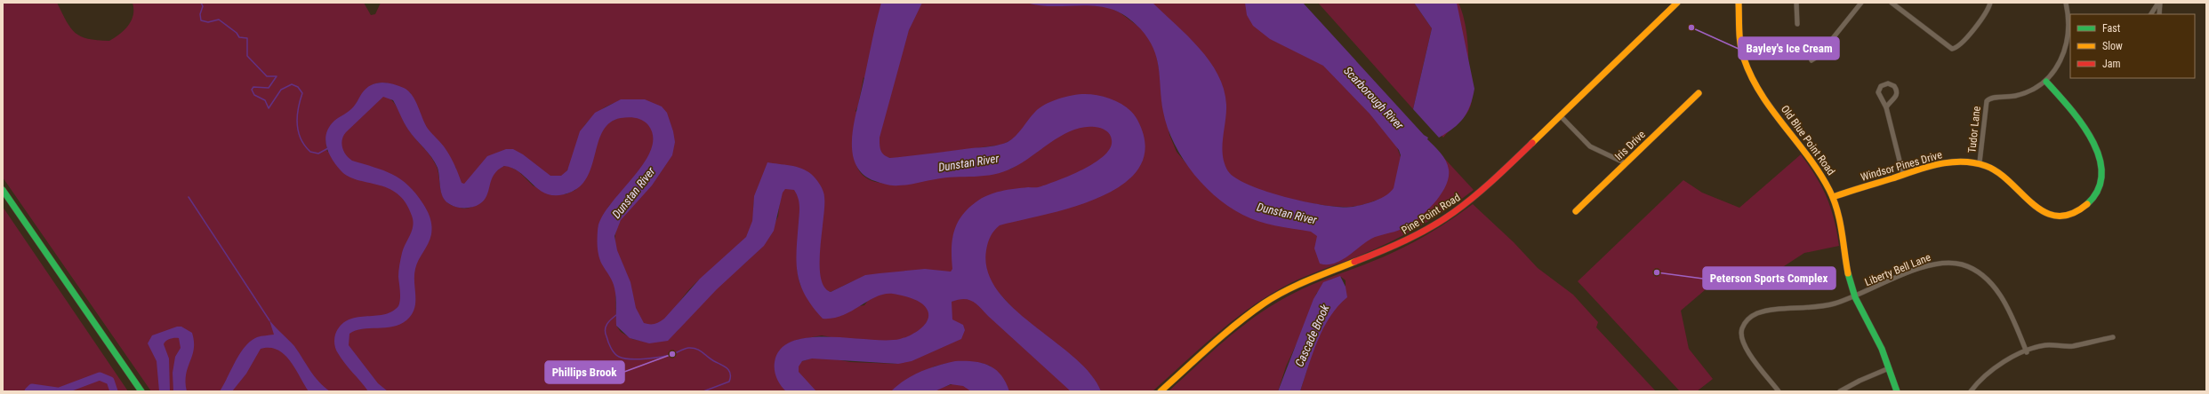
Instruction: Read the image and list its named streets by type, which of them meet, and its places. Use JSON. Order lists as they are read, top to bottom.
{
  "streets": {
    "street": [
      "Tudor Lane",
      "Old Blue Point Road",
      "Iris Drive",
      "Windsor Pines Drive",
      "Pine Point Road",
      "Liberty Bell Lane"
    ]
  },
  "crossings": [
    ["Tudor Lane", "Windsor Pines Drive"],
    ["Old Blue Point Road", "Windsor Pines Drive"],
    ["Old Blue Point Road", "Liberty Bell Lane"]
  ],
  "water": ["Scarborough River", "Dunstan River", "Cascade Brook"],
  "places": ["Bayley's Ice Cream", "Peterson Sports Complex", "Phillips Brook"],
  "legend": ["Fast", "Slow", "Jam"]
}
